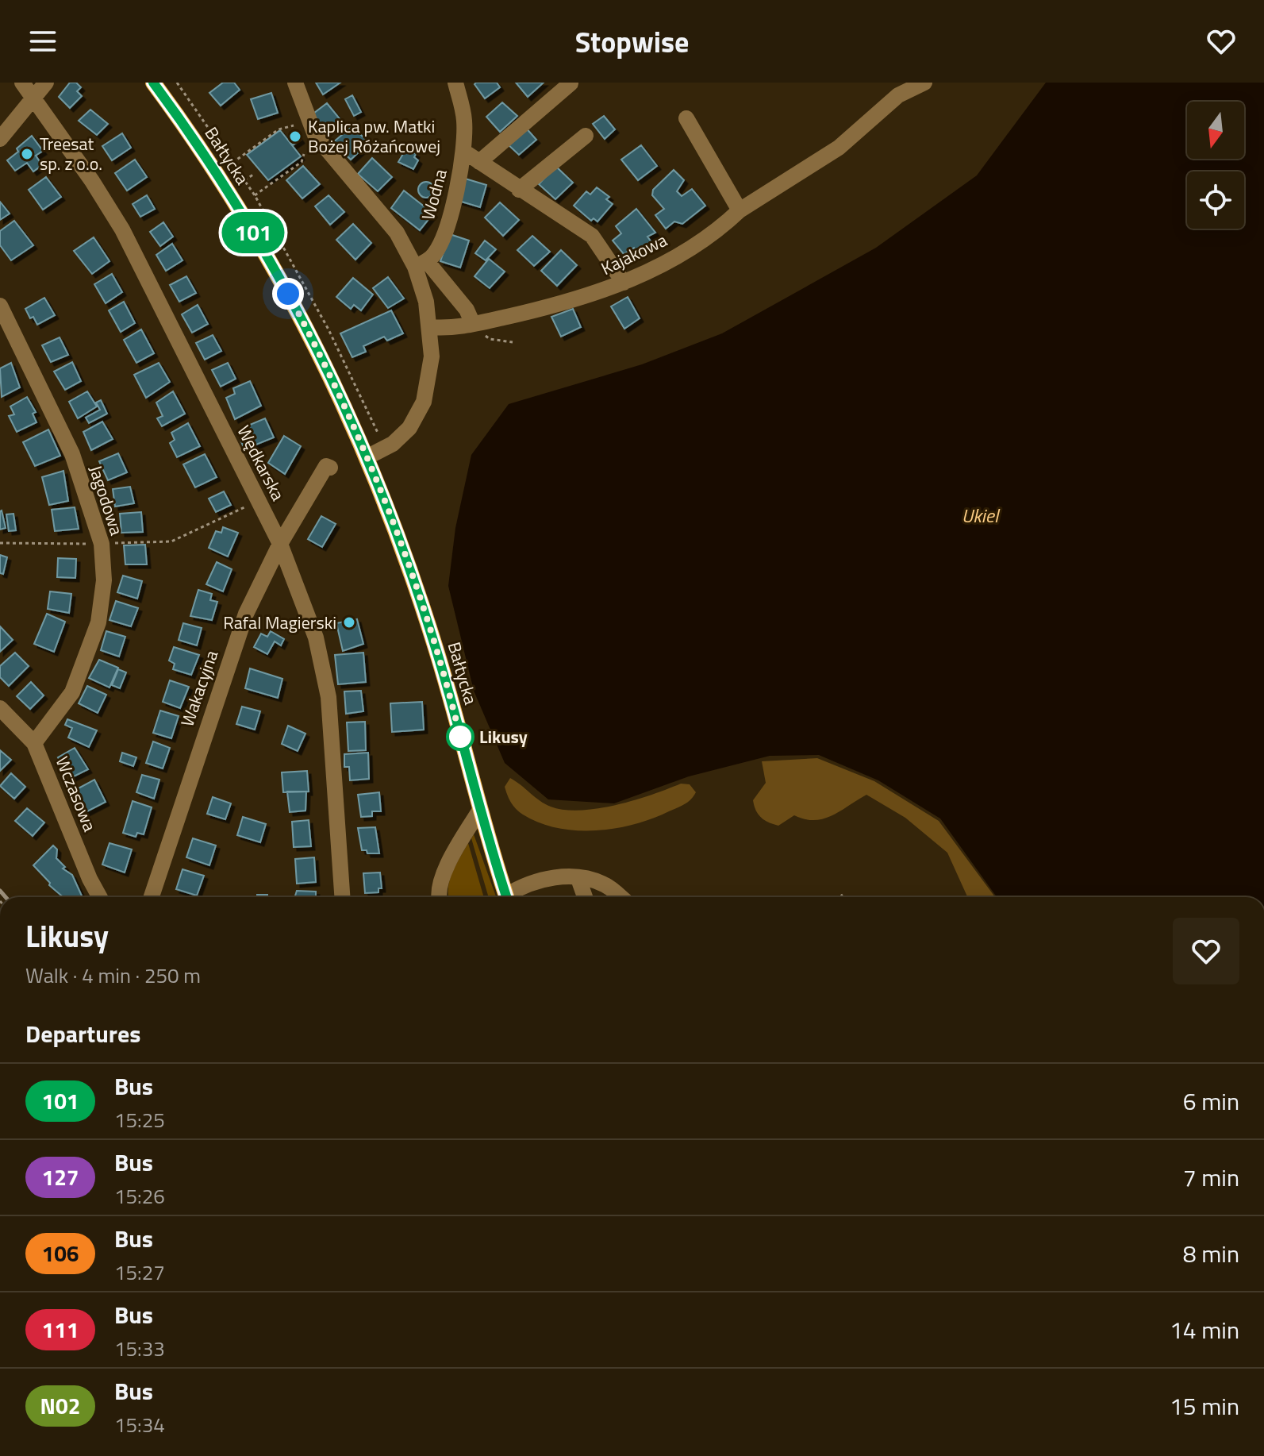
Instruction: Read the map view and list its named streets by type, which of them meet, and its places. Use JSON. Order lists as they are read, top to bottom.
{
  "streets": {
    "main road": ["Bałtycka"],
    "street": [
      "Wodna",
      "Kajakowa",
      "Wędkarska",
      "Jagodowa",
      "Wakacyjna",
      "Wczasowa"
    ]
  },
  "crossings": [
    ["Wędkarska", "Wakacyjna"],
    ["Jagodowa", "Wczasowa"]
  ],
  "water": ["Ukiel"],
  "places": [
    "Kaplica pw. Matki Bożej Różańcowej",
    "Treesat sp. z o.o.",
    "Rafal Magierski",
    "Likusy"
  ],
  "lines": ["bus line 101"],
  "north": "bottom",
  "page": {
    "header": "Stopwise",
    "on_map": "101",
    "heading": [
      ["Likusy", "Walk · 4 min · 250 m"],
      "Departures"
    ],
    "list": [
      {
        "mark": "101",
        "name": "Bus",
        "note": "15:25",
        "value": "6 min"
      },
      {
        "mark": "127",
        "name": "Bus",
        "note": "15:26",
        "value": "7 min"
      },
      {
        "mark": "106",
        "name": "Bus",
        "note": "15:27",
        "value": "8 min"
      },
      {
        "mark": "111",
        "name": "Bus",
        "note": "15:33",
        "value": "14 min"
      },
      {
        "mark": "N02",
        "name": "Bus",
        "note": "15:34",
        "value": "15 min"
      }
    ]
  }
}
